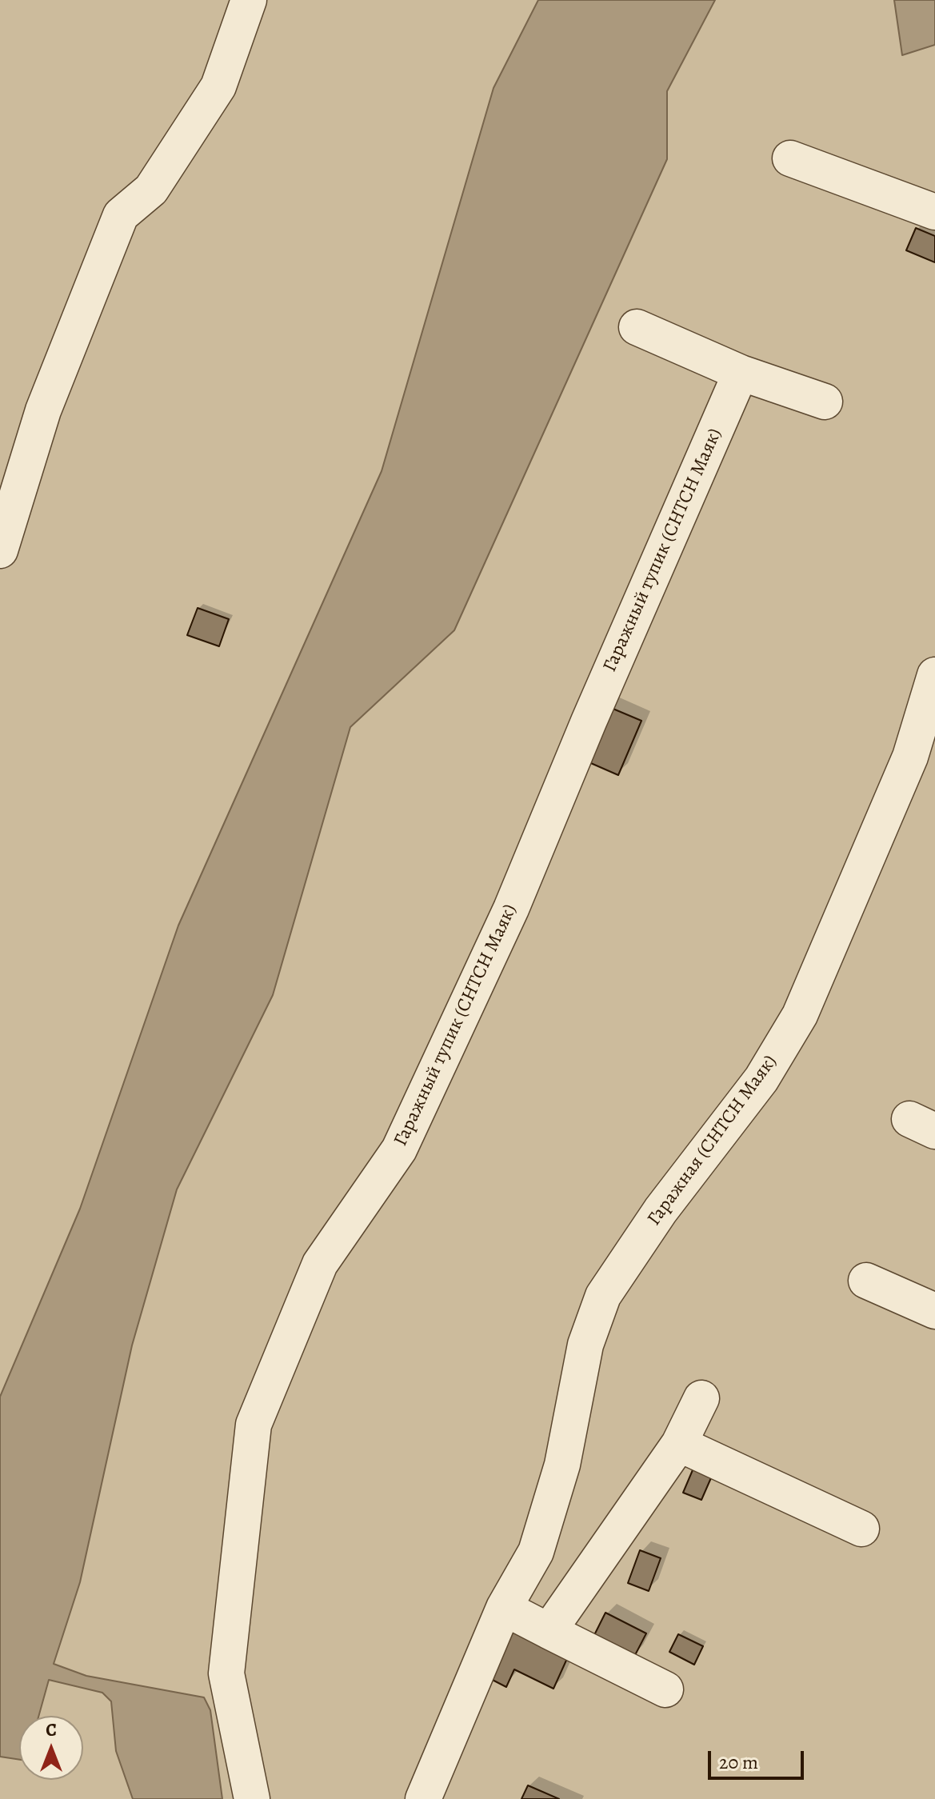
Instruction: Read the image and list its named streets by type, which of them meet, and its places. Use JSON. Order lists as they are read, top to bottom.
{
  "streets": {
    "street": ["Гаражный тупик (СНТСН Маяк)", "Гаражная (СНТСН Маяк)"]
  },
  "scale_bar": "20 m",
  "north": "top"
}
